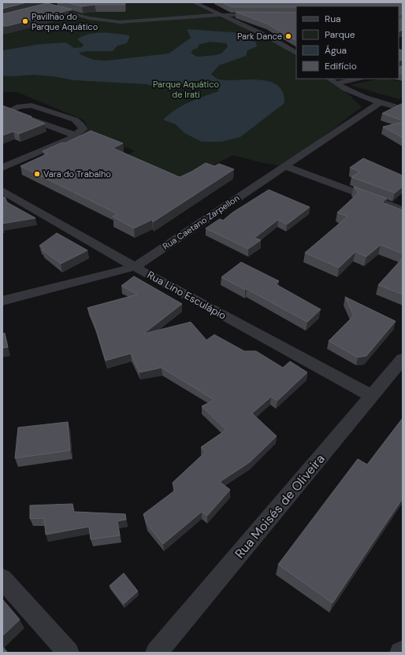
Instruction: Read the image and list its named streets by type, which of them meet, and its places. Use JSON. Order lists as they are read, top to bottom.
{
  "streets": {
    "street": ["Rua Caetano Zarpellon", "Rua Lino Esculápio", "Rua Moisés de Oliveira"]
  },
  "crossings": [
    ["Rua Caetano Zarpellon", "Rua Lino Esculápio"],
    ["Rua Lino Esculápio", "Rua Moisés de Oliveira"]
  ],
  "parks": ["Parque Aquático de Irati"],
  "places": ["Pavilhão do Parque Aquático", "Park Dance", "Vara do Trabalho"],
  "legend": [
    "Rua",
    "Parque",
    "Água",
    "Edifício"
  ]
}
